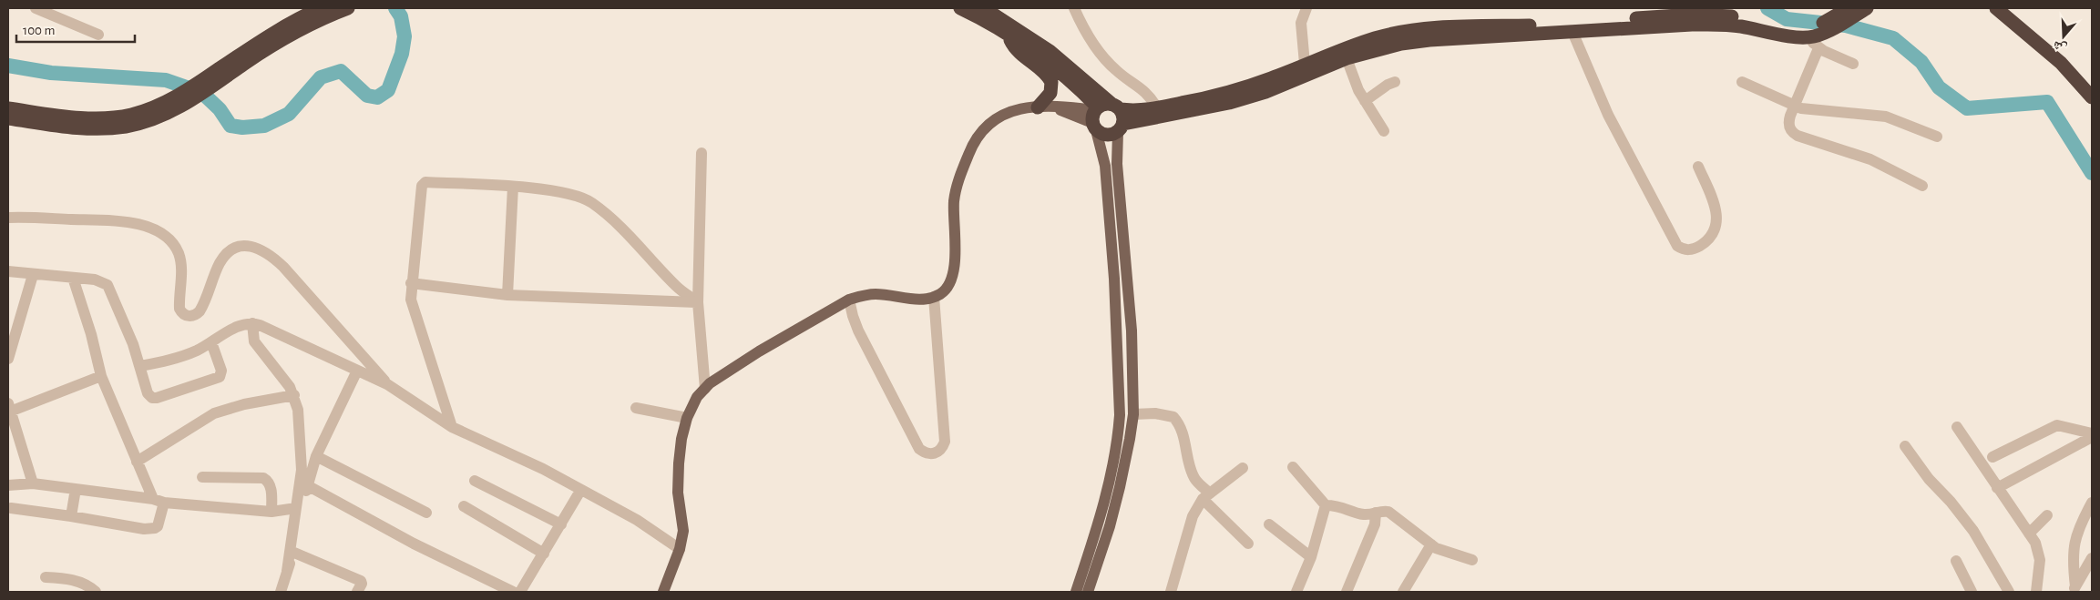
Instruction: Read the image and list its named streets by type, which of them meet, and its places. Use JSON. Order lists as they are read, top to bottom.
{
  "scale_bar": "100 m",
  "north": "bottom"
}
